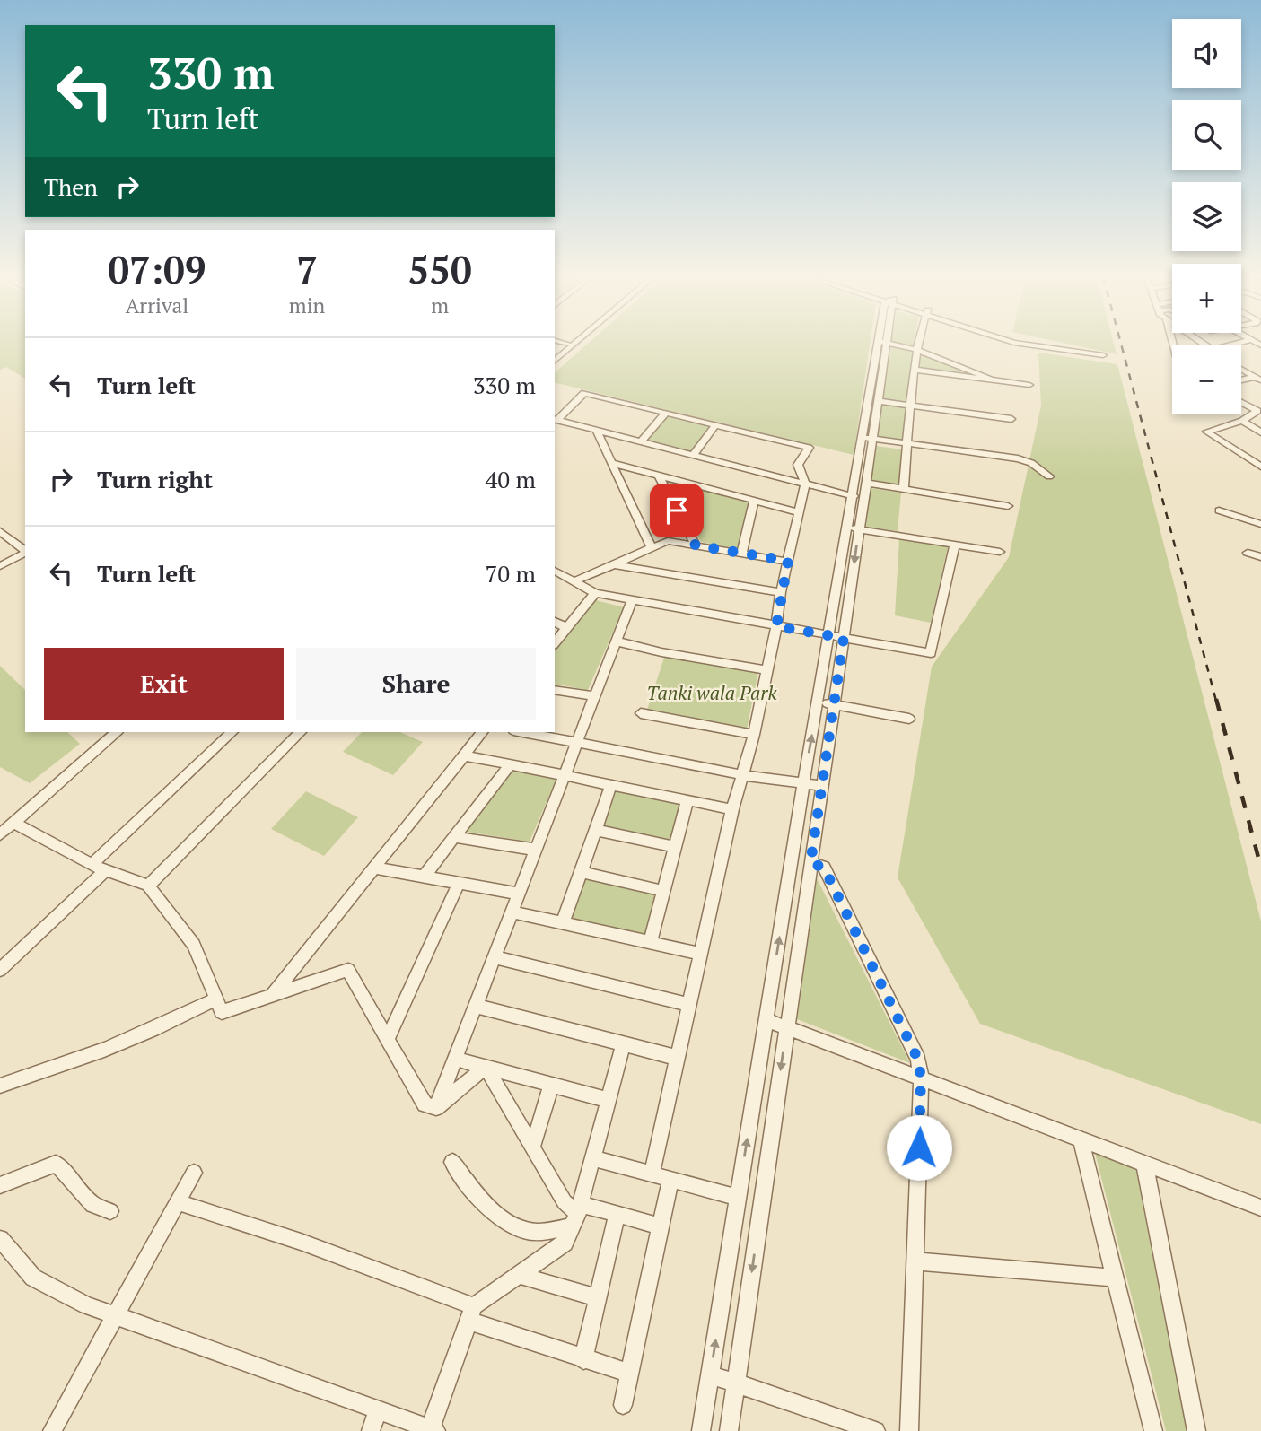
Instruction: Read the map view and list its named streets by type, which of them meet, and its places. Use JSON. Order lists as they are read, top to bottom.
{
  "parks": ["Tanki wala Park"],
  "page": {
    "map_buttons": ["+", "−"],
    "turn": ["330 m", "Turn left"],
    "then": "Then",
    "eta": [
      "07:09",
      "Arrival",
      "7",
      "min",
      "550",
      "m"
    ],
    "list": [
      {
        "name": "Turn left",
        "value": "330 m"
      },
      {
        "name": "Turn right",
        "value": "40 m"
      },
      {
        "name": "Turn left",
        "value": "70 m"
      }
    ],
    "buttons": ["Exit", "Share"]
  }
}
